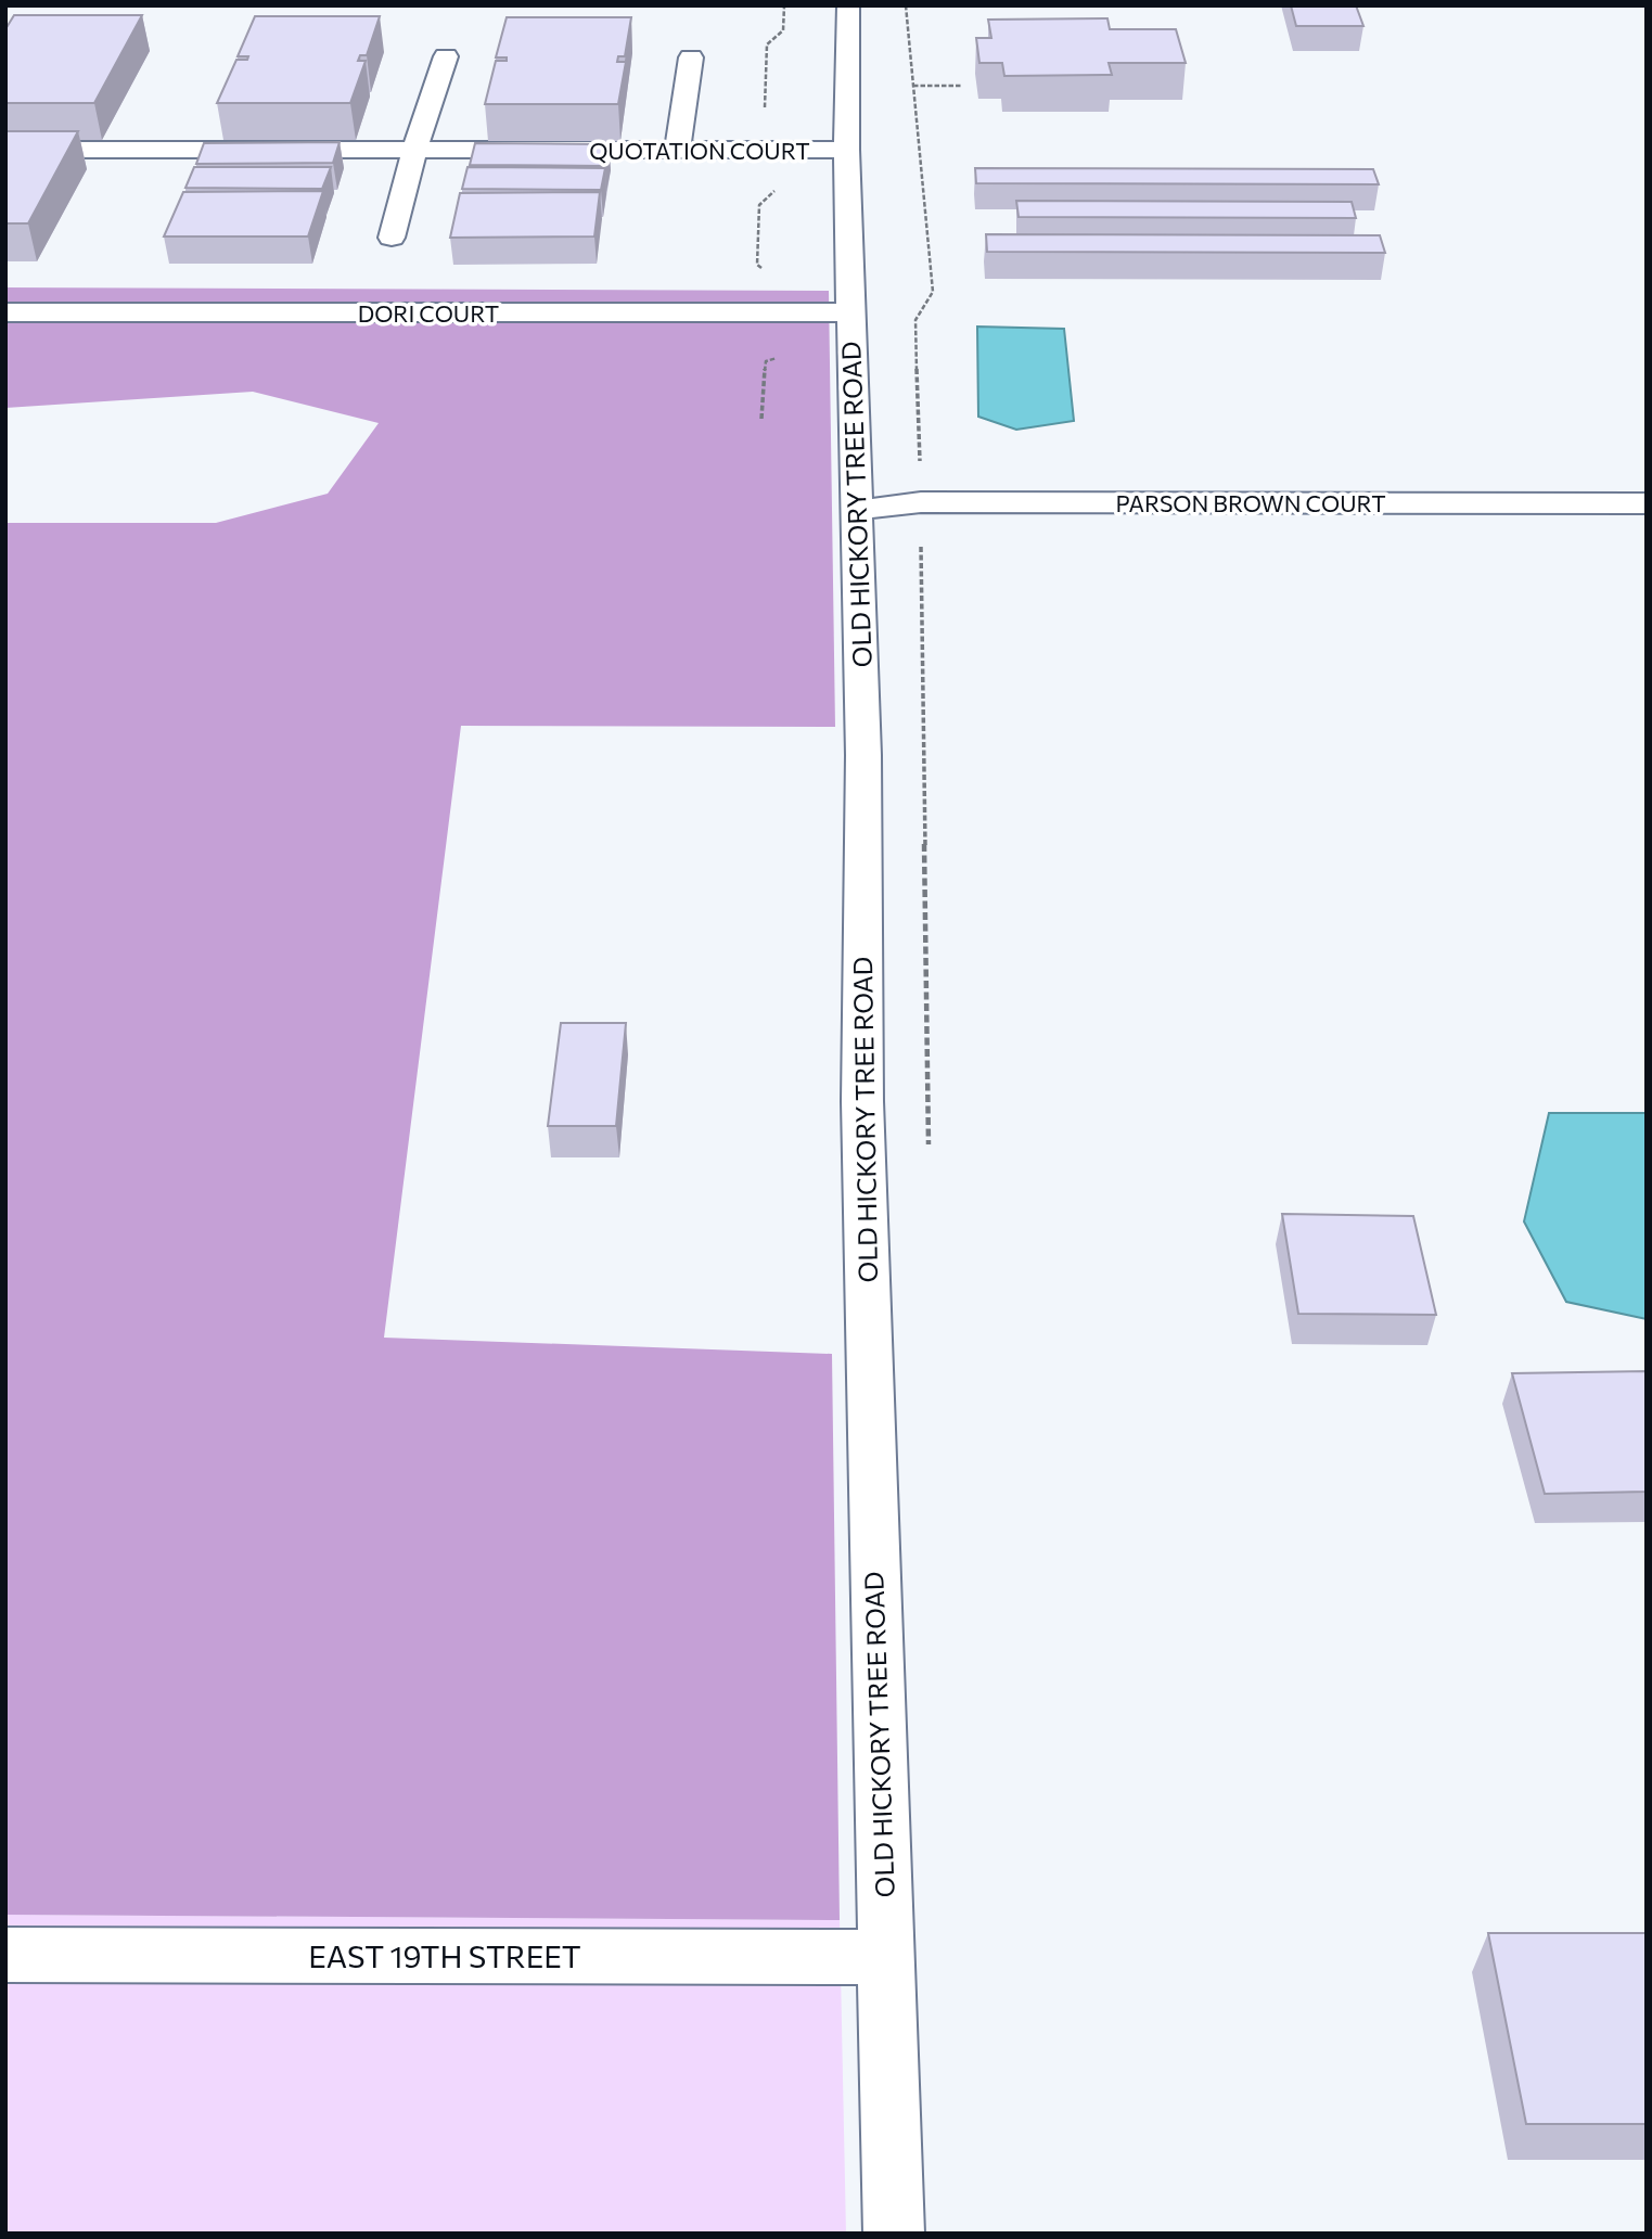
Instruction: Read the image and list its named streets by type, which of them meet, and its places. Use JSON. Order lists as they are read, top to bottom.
{
  "streets": {
    "street": [
      "QUOTATION COURT",
      "DORI COURT",
      "PARSON BROWN COURT",
      "OLD HICKORY TREE ROAD",
      "EAST 19TH STREET"
    ]
  },
  "crossings": [
    ["QUOTATION COURT", "OLD HICKORY TREE ROAD"],
    ["DORI COURT", "OLD HICKORY TREE ROAD"],
    ["PARSON BROWN COURT", "OLD HICKORY TREE ROAD"],
    ["OLD HICKORY TREE ROAD", "EAST 19TH STREET"]
  ]
}
